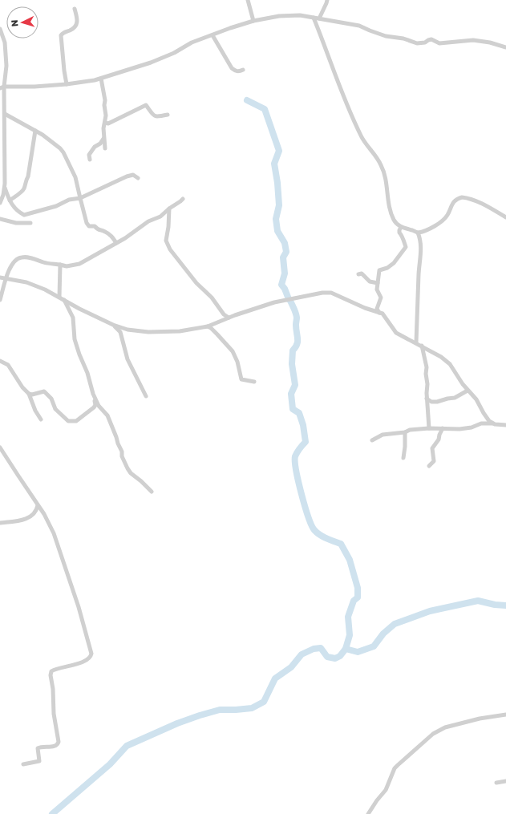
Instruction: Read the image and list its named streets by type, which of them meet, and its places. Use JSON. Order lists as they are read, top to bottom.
{
  "north": "left"
}
